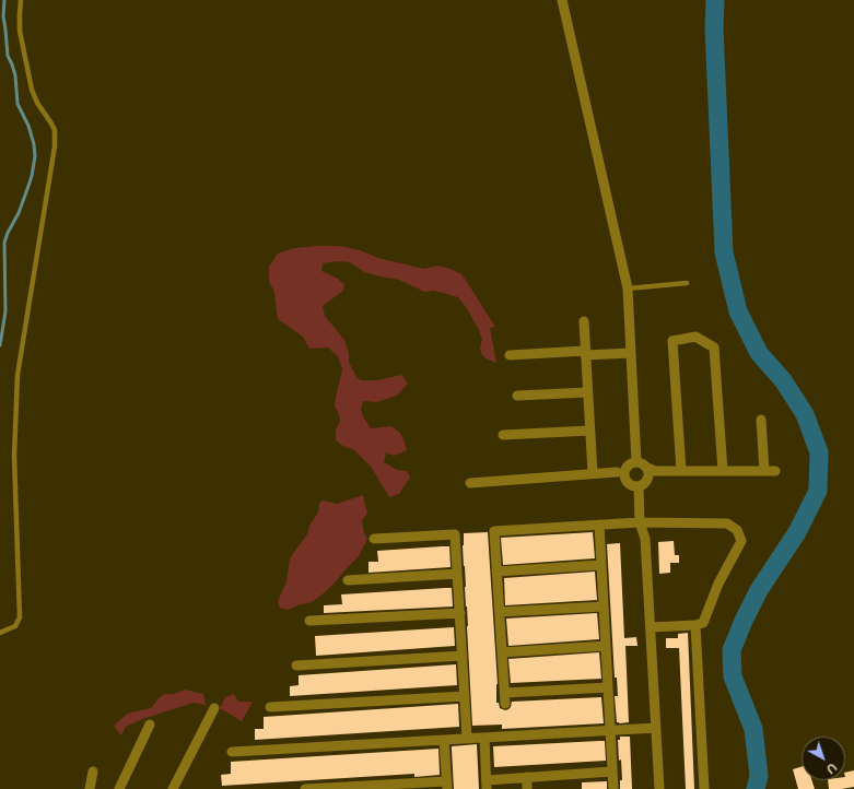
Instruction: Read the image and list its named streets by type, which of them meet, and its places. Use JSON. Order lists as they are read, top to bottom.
{
  "north": "bottom right"
}
